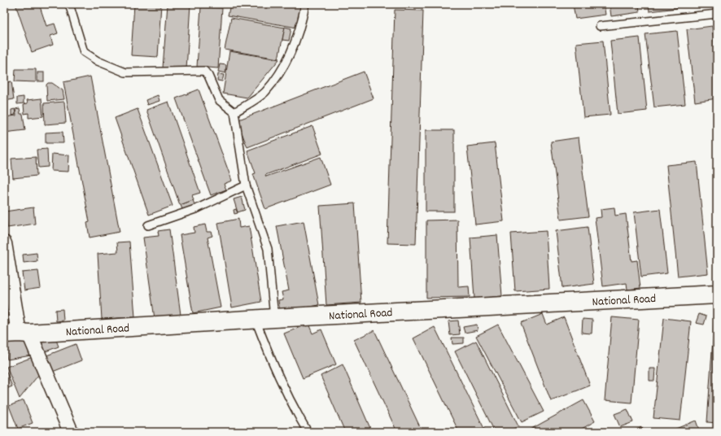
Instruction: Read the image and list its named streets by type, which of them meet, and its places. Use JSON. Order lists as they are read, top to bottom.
{
  "streets": {
    "main road": ["National Road"]
  }
}
